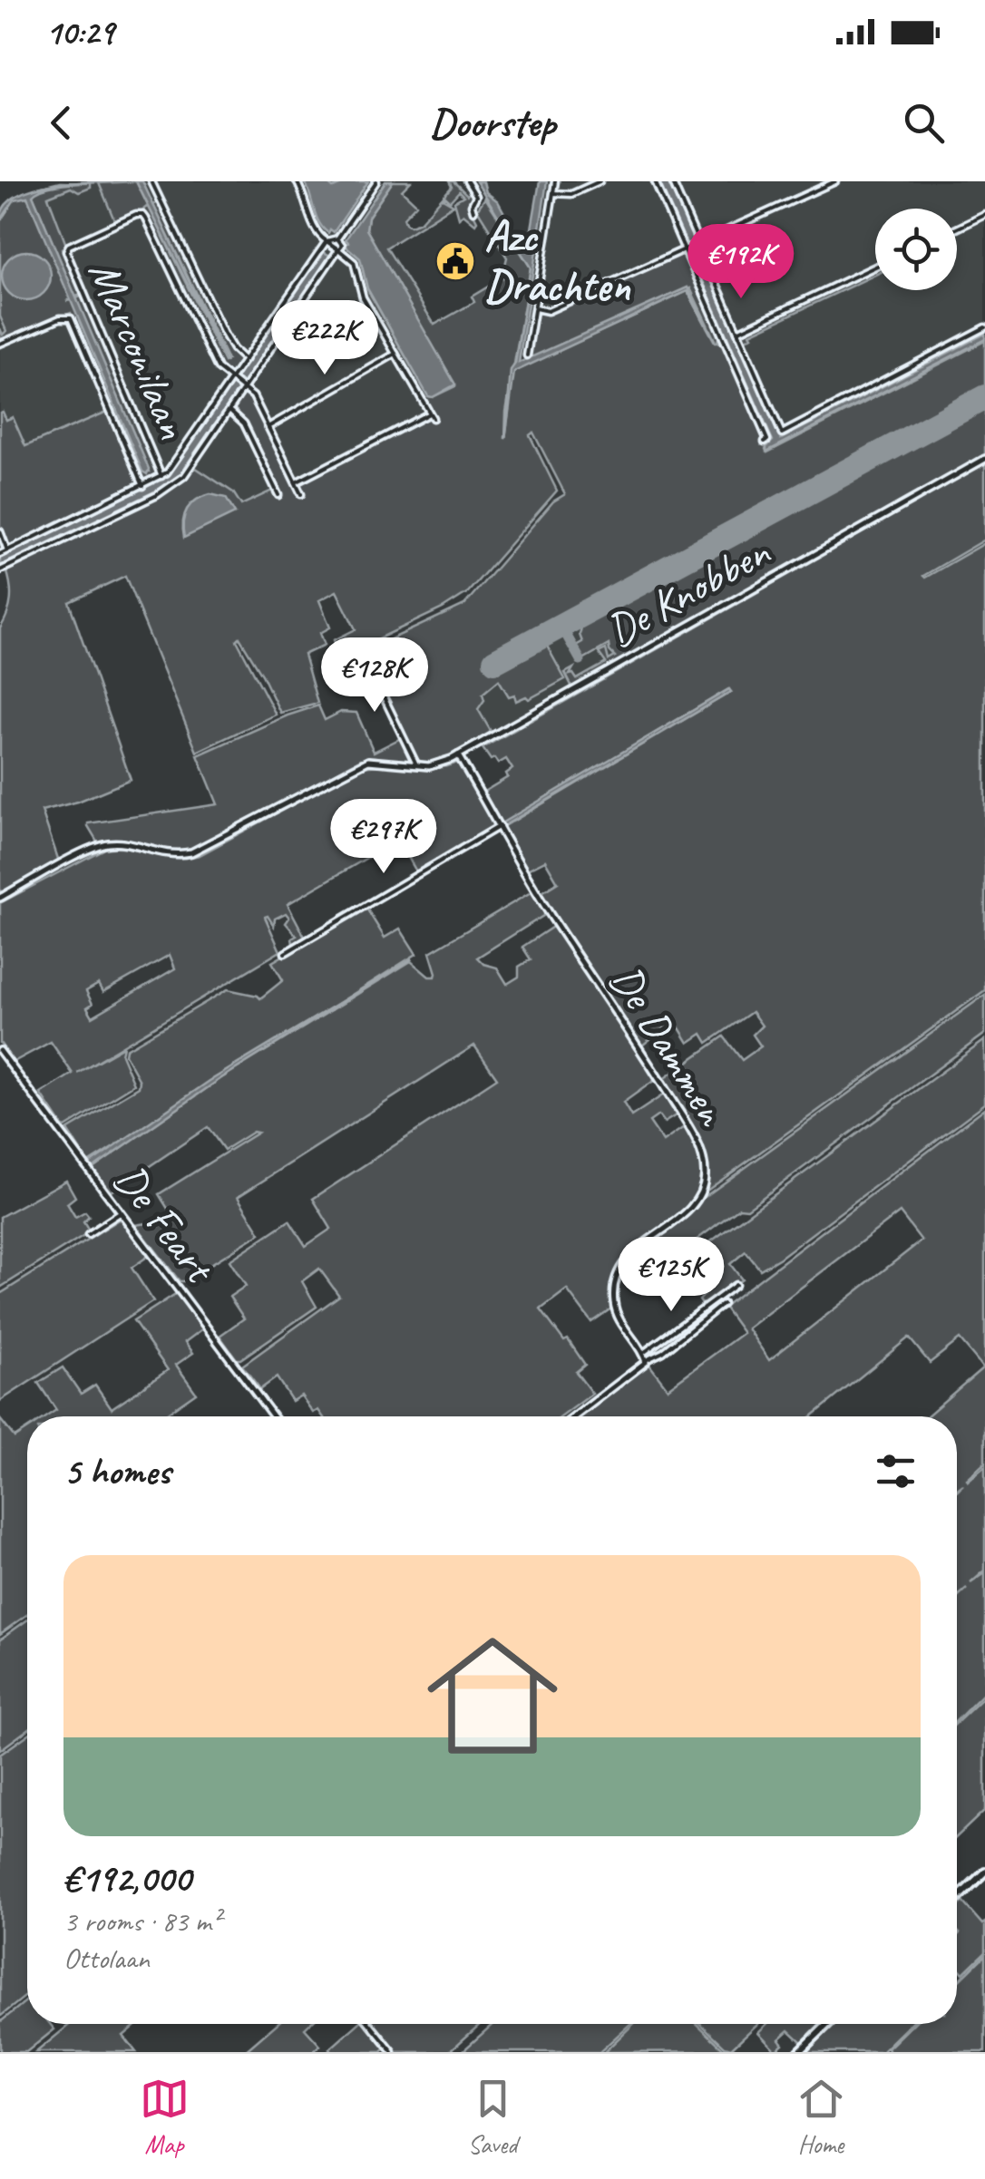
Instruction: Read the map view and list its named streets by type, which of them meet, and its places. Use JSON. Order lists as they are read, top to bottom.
{
  "streets": {
    "street": [
      "Marconilaan",
      "De Knobben",
      "De Dammen",
      "De Feart"
    ]
  },
  "crossings": [
    ["De Knobben", "De Dammen"]
  ],
  "places": {
    "public building": ["Azc Drachten"]
  },
  "page": {
    "status": "10:29",
    "header": "Doorstep",
    "price": [
      "€192K",
      "€222K",
      "€128K",
      "€297K",
      "€125K"
    ],
    "heading": "5 homes",
    "list": [
      {
        "name": "€192,000",
        "note": "3 rooms · 83 m² · Ottolaan"
      }
    ],
    "tabs": ["Map", "Saved", "Home"]
  }
}
